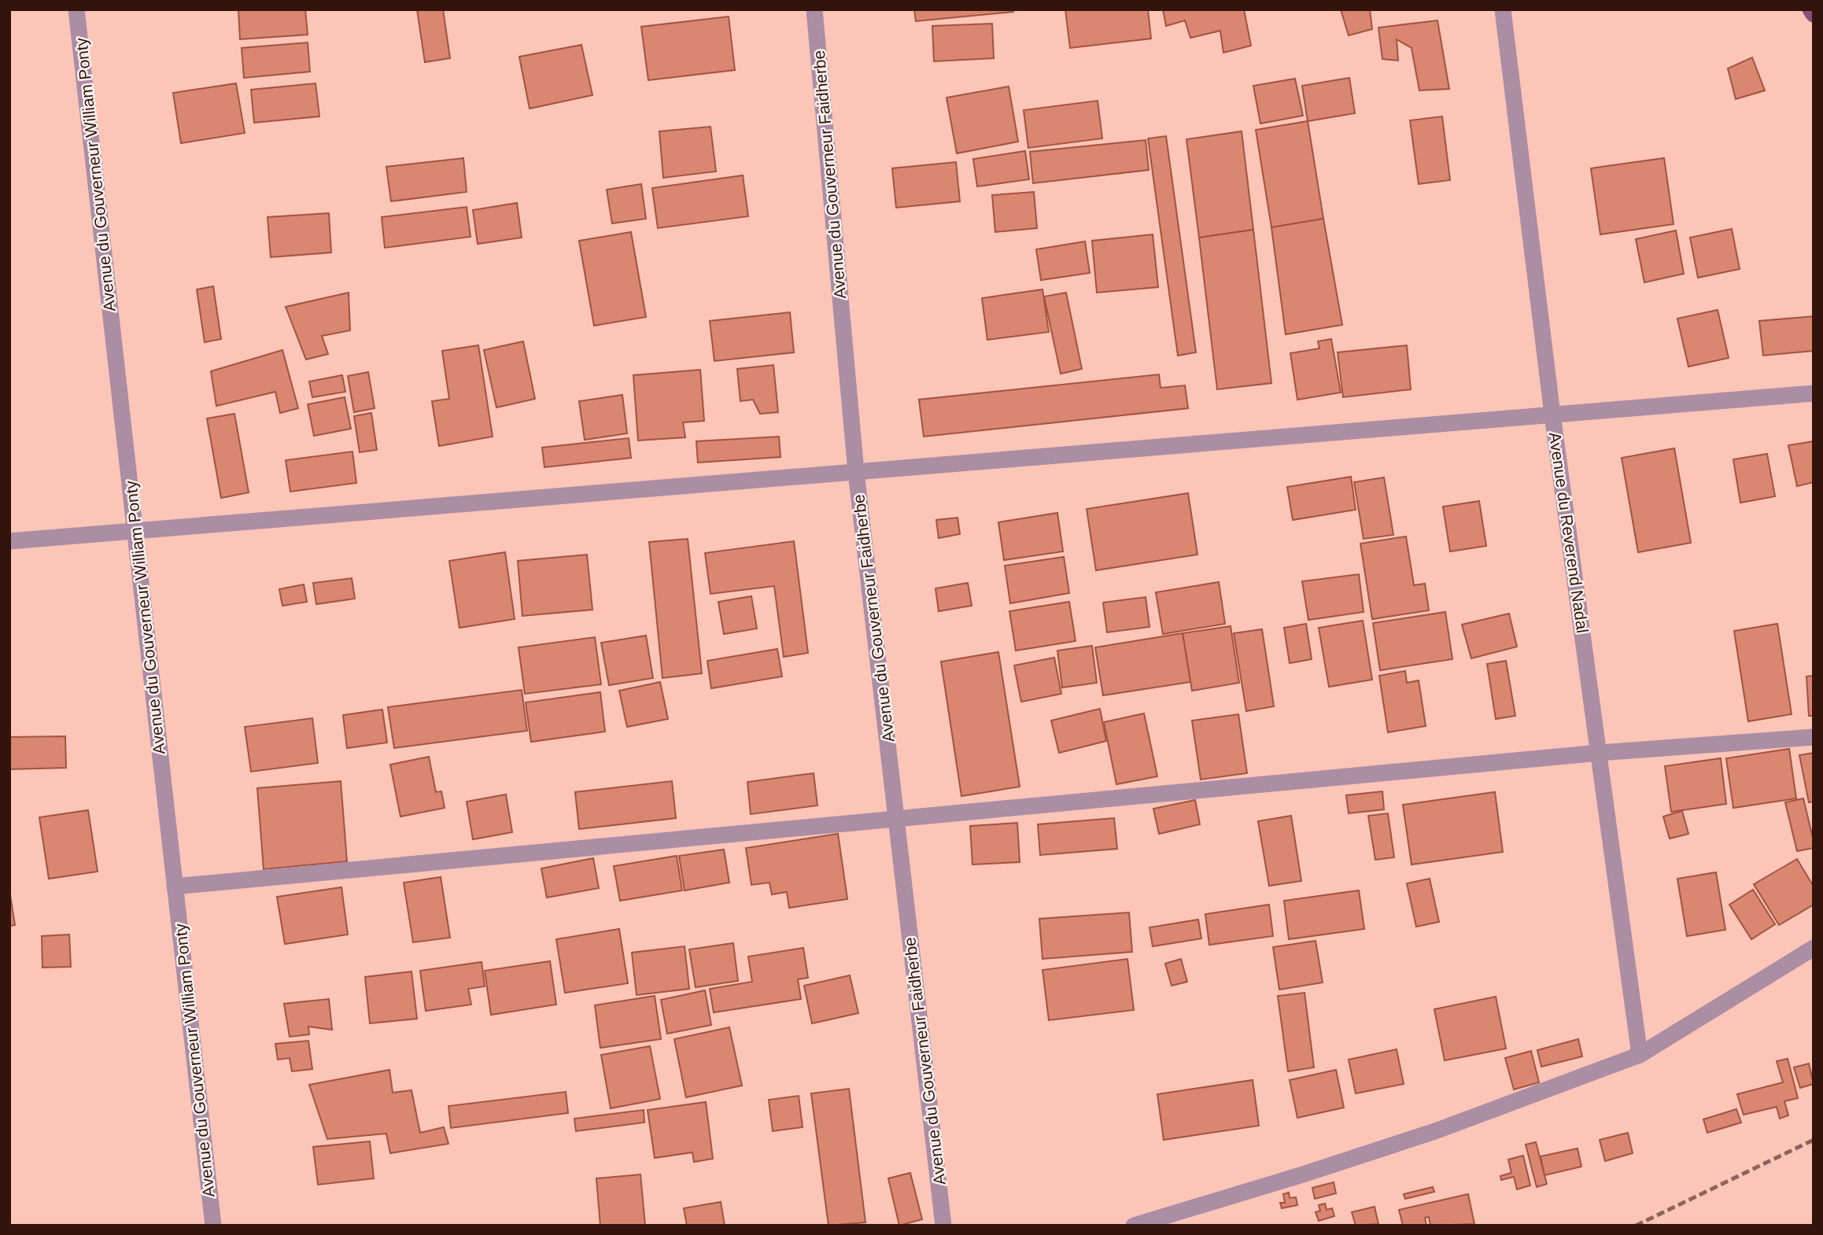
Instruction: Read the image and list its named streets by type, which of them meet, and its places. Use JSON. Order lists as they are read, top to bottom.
{
  "streets": {
    "street": ["Avenue du Gouverneur William Ponty", "Avenue du Gouverneur Faidherbe", "Avenue du Reverend Nadal"]
  }
}
